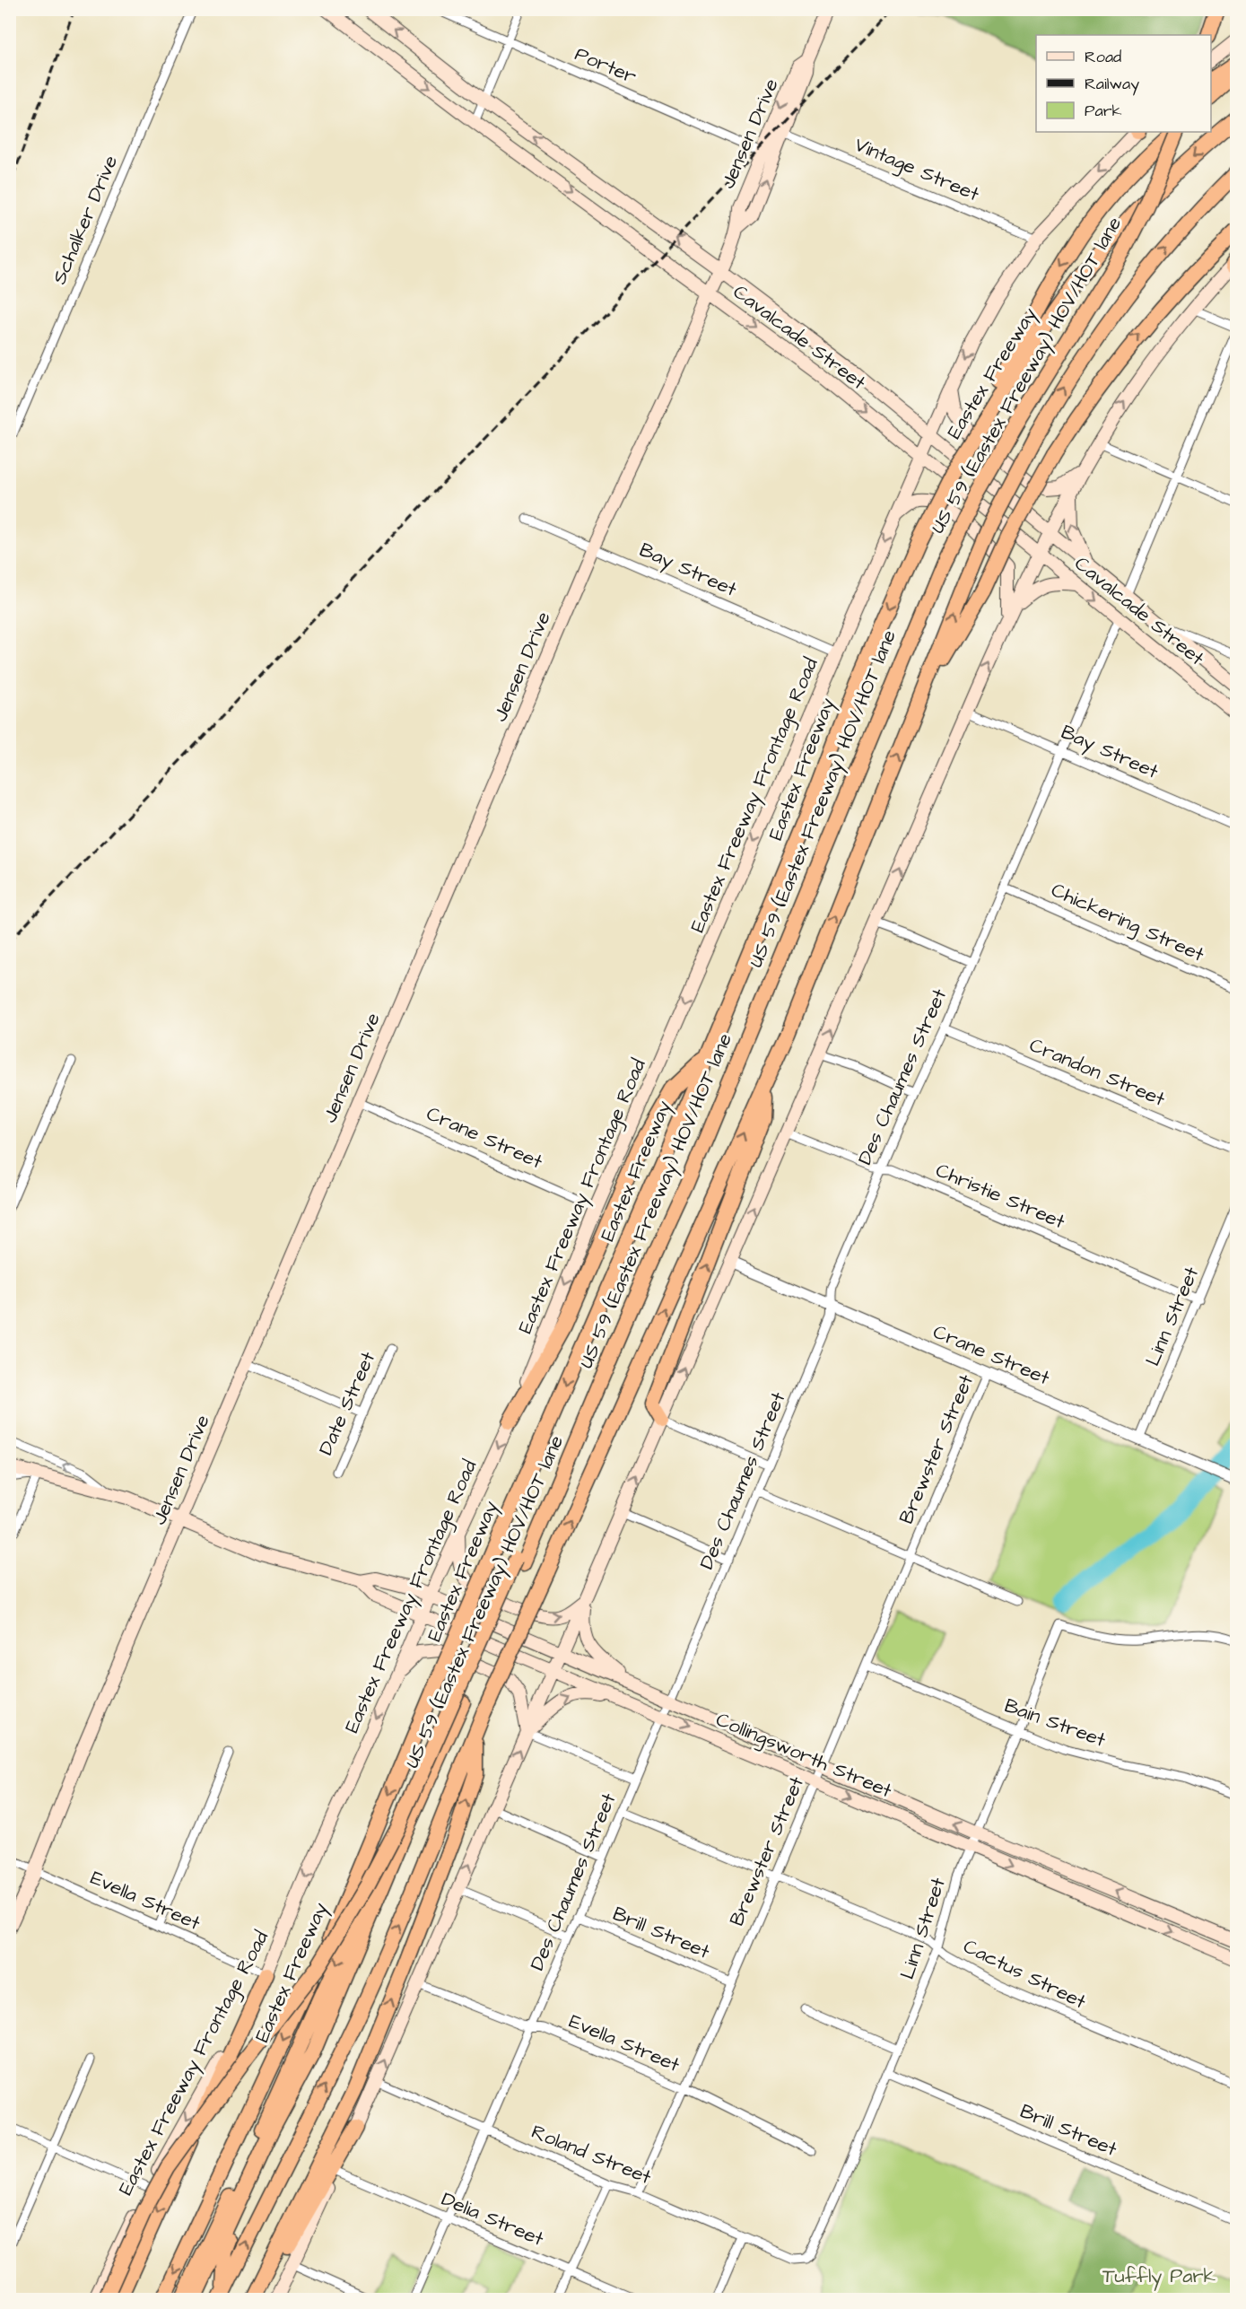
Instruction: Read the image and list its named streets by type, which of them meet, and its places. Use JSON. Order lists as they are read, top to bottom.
{
  "streets": {
    "highway": ["Eastex Freeway", "US 59 (Eastex Freeway) HOV/HOT lane"],
    "main road": [
      "Jensen Drive",
      "Cavalcade Street",
      "Eastex Freeway Frontage Road",
      "Collingsworth Street"
    ],
    "street": [
      "Porter",
      "Vintage Street",
      "Schalker Drive",
      "Bay Street",
      "Chickering Street",
      "Crandon Street",
      "Des Chaumes Street",
      "Crane Street",
      "Christie Street",
      "Linn Street",
      "Date Street",
      "Brewster Street",
      "Bain Street",
      "Evella Street",
      "Brill Street",
      "Cactus Street",
      "Roland Street",
      "Delia Street"
    ]
  },
  "crossings": [
    ["Porter", "Jensen Drive"],
    ["Jensen Drive", "Vintage Street"],
    ["Jensen Drive", "Cavalcade Street"],
    ["Jensen Drive", "Bay Street"],
    ["Jensen Drive", "Crane Street"],
    ["Jensen Drive", "Collingsworth Street"],
    ["Jensen Drive", "Evella Street"],
    ["Vintage Street", "Eastex Freeway Frontage Road"],
    ["Cavalcade Street", "Eastex Freeway Frontage Road"],
    ["Cavalcade Street", "Des Chaumes Street"],
    ["Eastex Freeway", "US 59 (Eastex Freeway) HOV/HOT lane"],
    ["Bay Street", "Eastex Freeway Frontage Road"],
    ["Bay Street", "Des Chaumes Street"],
    ["Eastex Freeway Frontage Road", "Crane Street"],
    ["Eastex Freeway Frontage Road", "Collingsworth Street"],
    ["Eastex Freeway Frontage Road", "Evella Street"],
    ["Chickering Street", "Des Chaumes Street"],
    ["Crandon Street", "Des Chaumes Street"],
    ["Des Chaumes Street", "Crane Street"],
    ["Des Chaumes Street", "Christie Street"],
    ["Des Chaumes Street", "Collingsworth Street"],
    ["Des Chaumes Street", "Evella Street"],
    ["Des Chaumes Street", "Brill Street"],
    ["Des Chaumes Street", "Cactus Street"],
    ["Des Chaumes Street", "Roland Street"],
    ["Des Chaumes Street", "Delia Street"],
    ["Crane Street", "Linn Street"],
    ["Crane Street", "Brewster Street"],
    ["Christie Street", "Linn Street"],
    ["Linn Street", "Bain Street"],
    ["Linn Street", "Collingsworth Street"],
    ["Linn Street", "Brill Street"],
    ["Linn Street", "Cactus Street"],
    ["Linn Street", "Roland Street"],
    ["Brewster Street", "Bain Street"],
    ["Brewster Street", "Collingsworth Street"],
    ["Brewster Street", "Evella Street"],
    ["Brewster Street", "Brill Street"],
    ["Brewster Street", "Cactus Street"],
    ["Brewster Street", "Roland Street"]
  ],
  "one_way": ["Eastex Freeway Frontage Road"],
  "parks": ["Tuffly Park"],
  "legend": ["Road", "Railway", "Park"]
}
